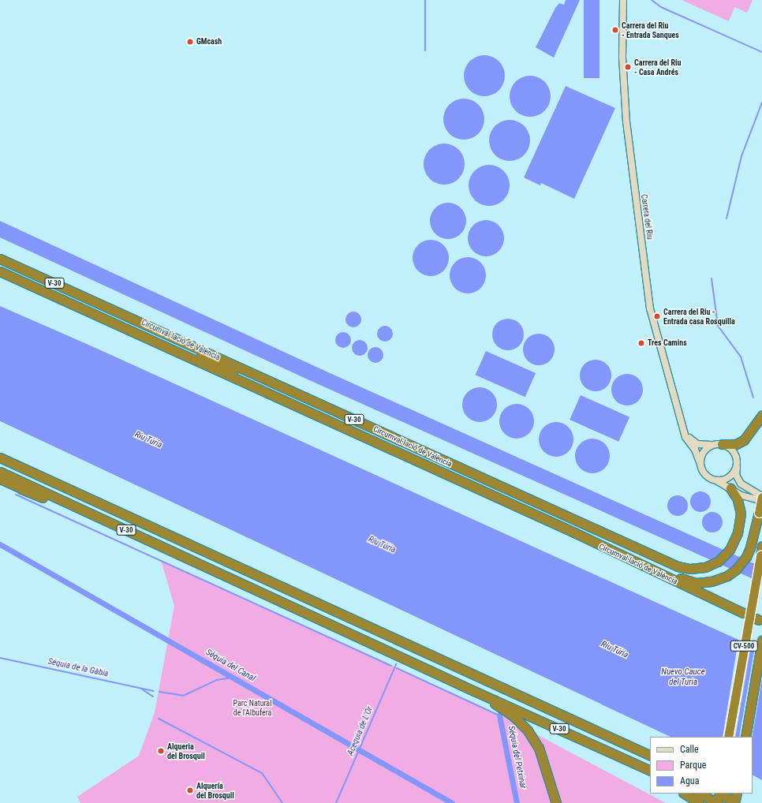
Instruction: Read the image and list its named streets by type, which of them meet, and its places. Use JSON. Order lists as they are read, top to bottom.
{
  "streets": {
    "highway": ["V-30", "Circumval·lació de València", "CV-500"],
    "street": ["Carrera del Riu"]
  },
  "water": [
    "Riu Túria",
    "Séquia del Canal",
    "Séquia de la Gàbia",
    "Nuevo Cauce del Turia",
    "Acequia de L'Or",
    "Séquia del Petxinar"
  ],
  "parks": ["Parc Natural de l'Albufera"],
  "places": [
    "Carrera del Riu - Entrada Sanques",
    "GMcash",
    "Carrera del Riu - Casa Andrés",
    "Carrera del Riu - Entrada casa Rosquilla",
    "Tres Camins",
    "Alqueria del Brosquil",
    "Alquería del Brosquil"
  ],
  "legend": ["Calle", "Parque", "Agua"]
}
